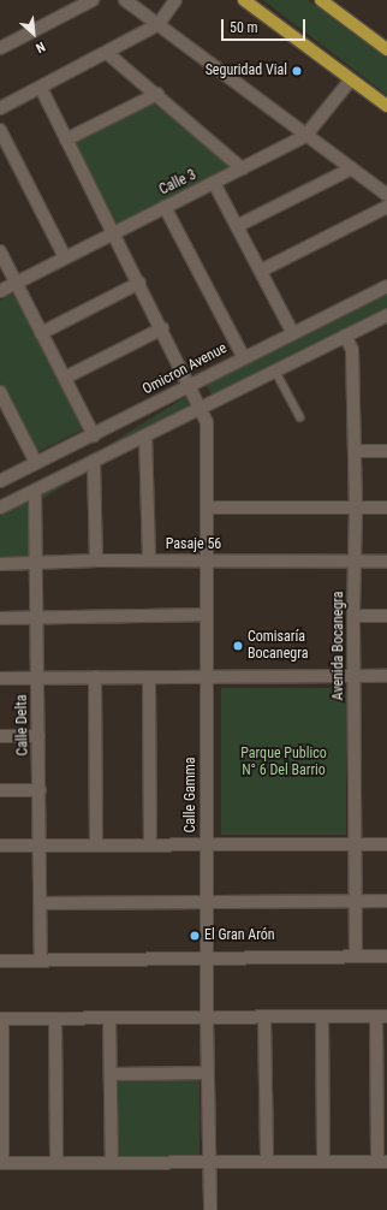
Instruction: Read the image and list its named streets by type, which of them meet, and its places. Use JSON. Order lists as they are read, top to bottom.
{
  "streets": {
    "street": [
      "Calle 3",
      "Omicron Avenue",
      "Pasaje 56",
      "Avenida Bocanegra",
      "Calle Delta",
      "Calle Gamma"
    ]
  },
  "crossings": [
    ["Calle 3", "Calle Gamma"],
    ["Omicron Avenue", "Calle Gamma"],
    ["Pasaje 56", "Avenida Bocanegra"],
    ["Pasaje 56", "Calle Delta"],
    ["Pasaje 56", "Calle Gamma"]
  ],
  "parks": ["Parque Publico N° 6 Del Barrio"],
  "places": ["Seguridad Vial", "Comisaría Bocanegra", "El Gran Arón"],
  "scale_bar": "50 m",
  "north": "bottom right"
}
